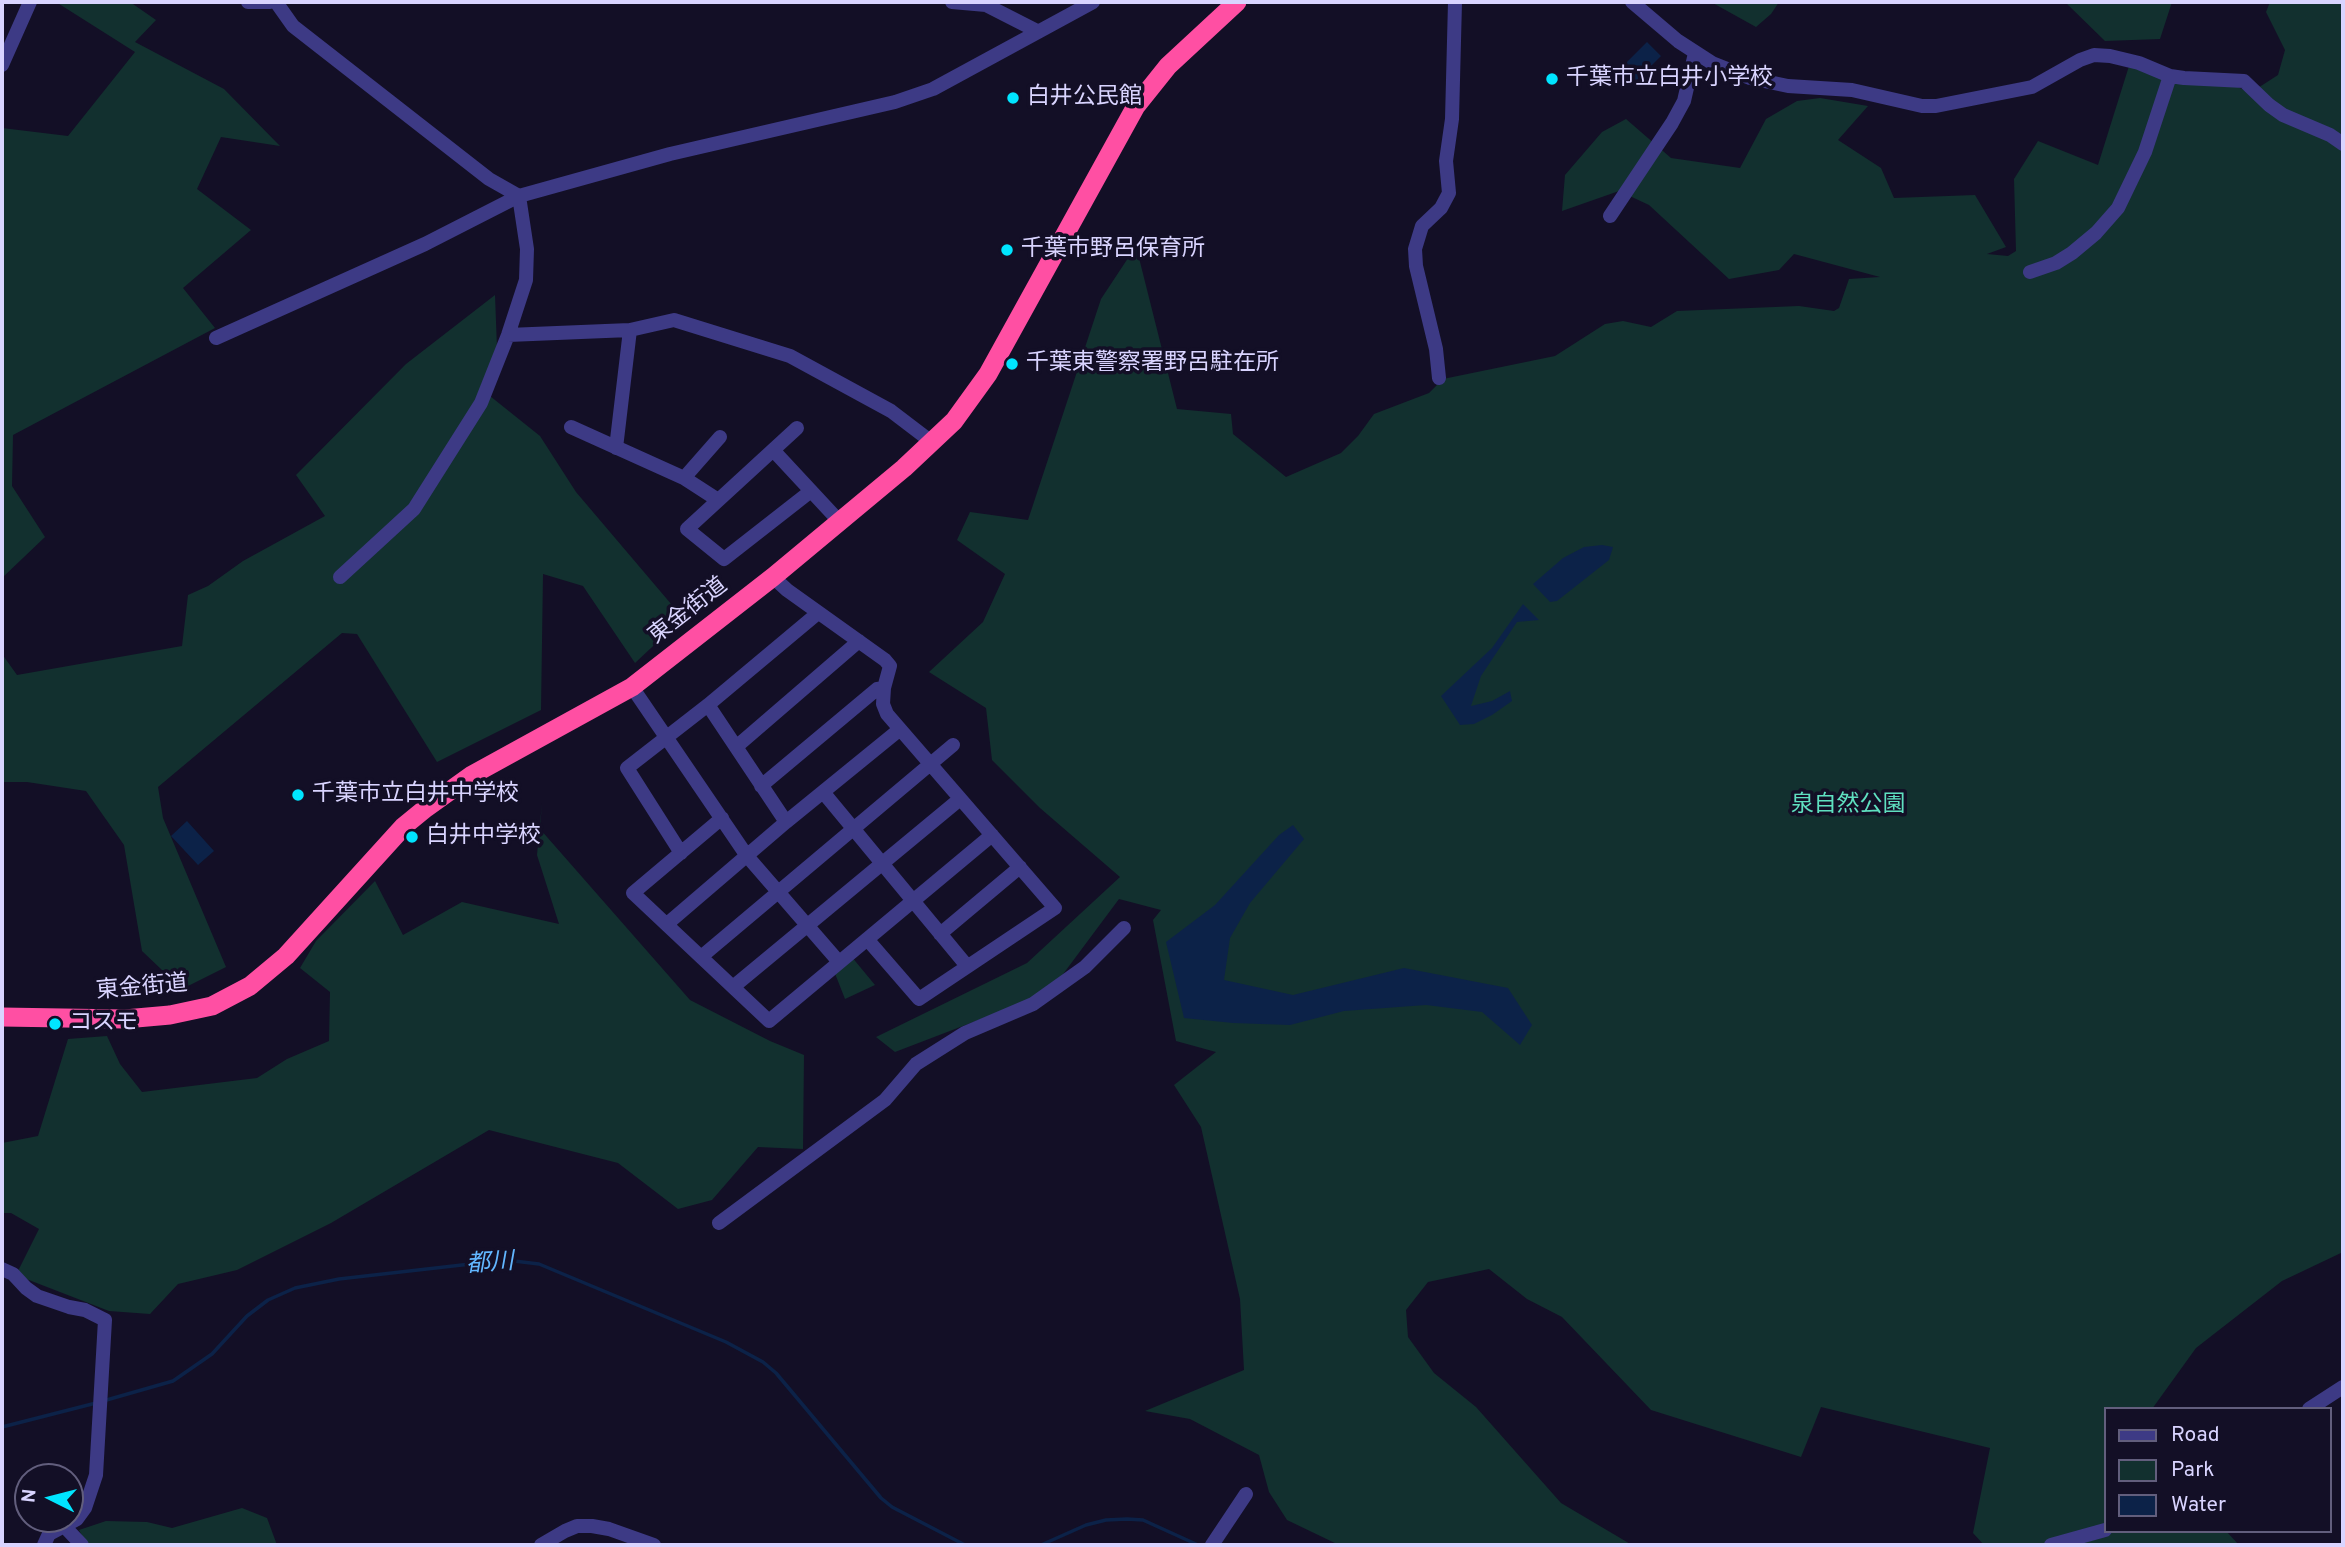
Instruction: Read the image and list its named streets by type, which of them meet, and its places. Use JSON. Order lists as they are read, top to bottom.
{
  "streets": {
    "highway": ["東金街道"]
  },
  "water": ["都川"],
  "parks": ["泉自然公園"],
  "places": [
    "千葉市立白井小学校",
    "白井公民館",
    "千葉市野呂保育所",
    "千葉東警察署野呂駐在所",
    "千葉市立白井中学校",
    "白井中学校",
    "コスモ"
  ],
  "legend": ["Road", "Park", "Water"],
  "north": "left"
}
